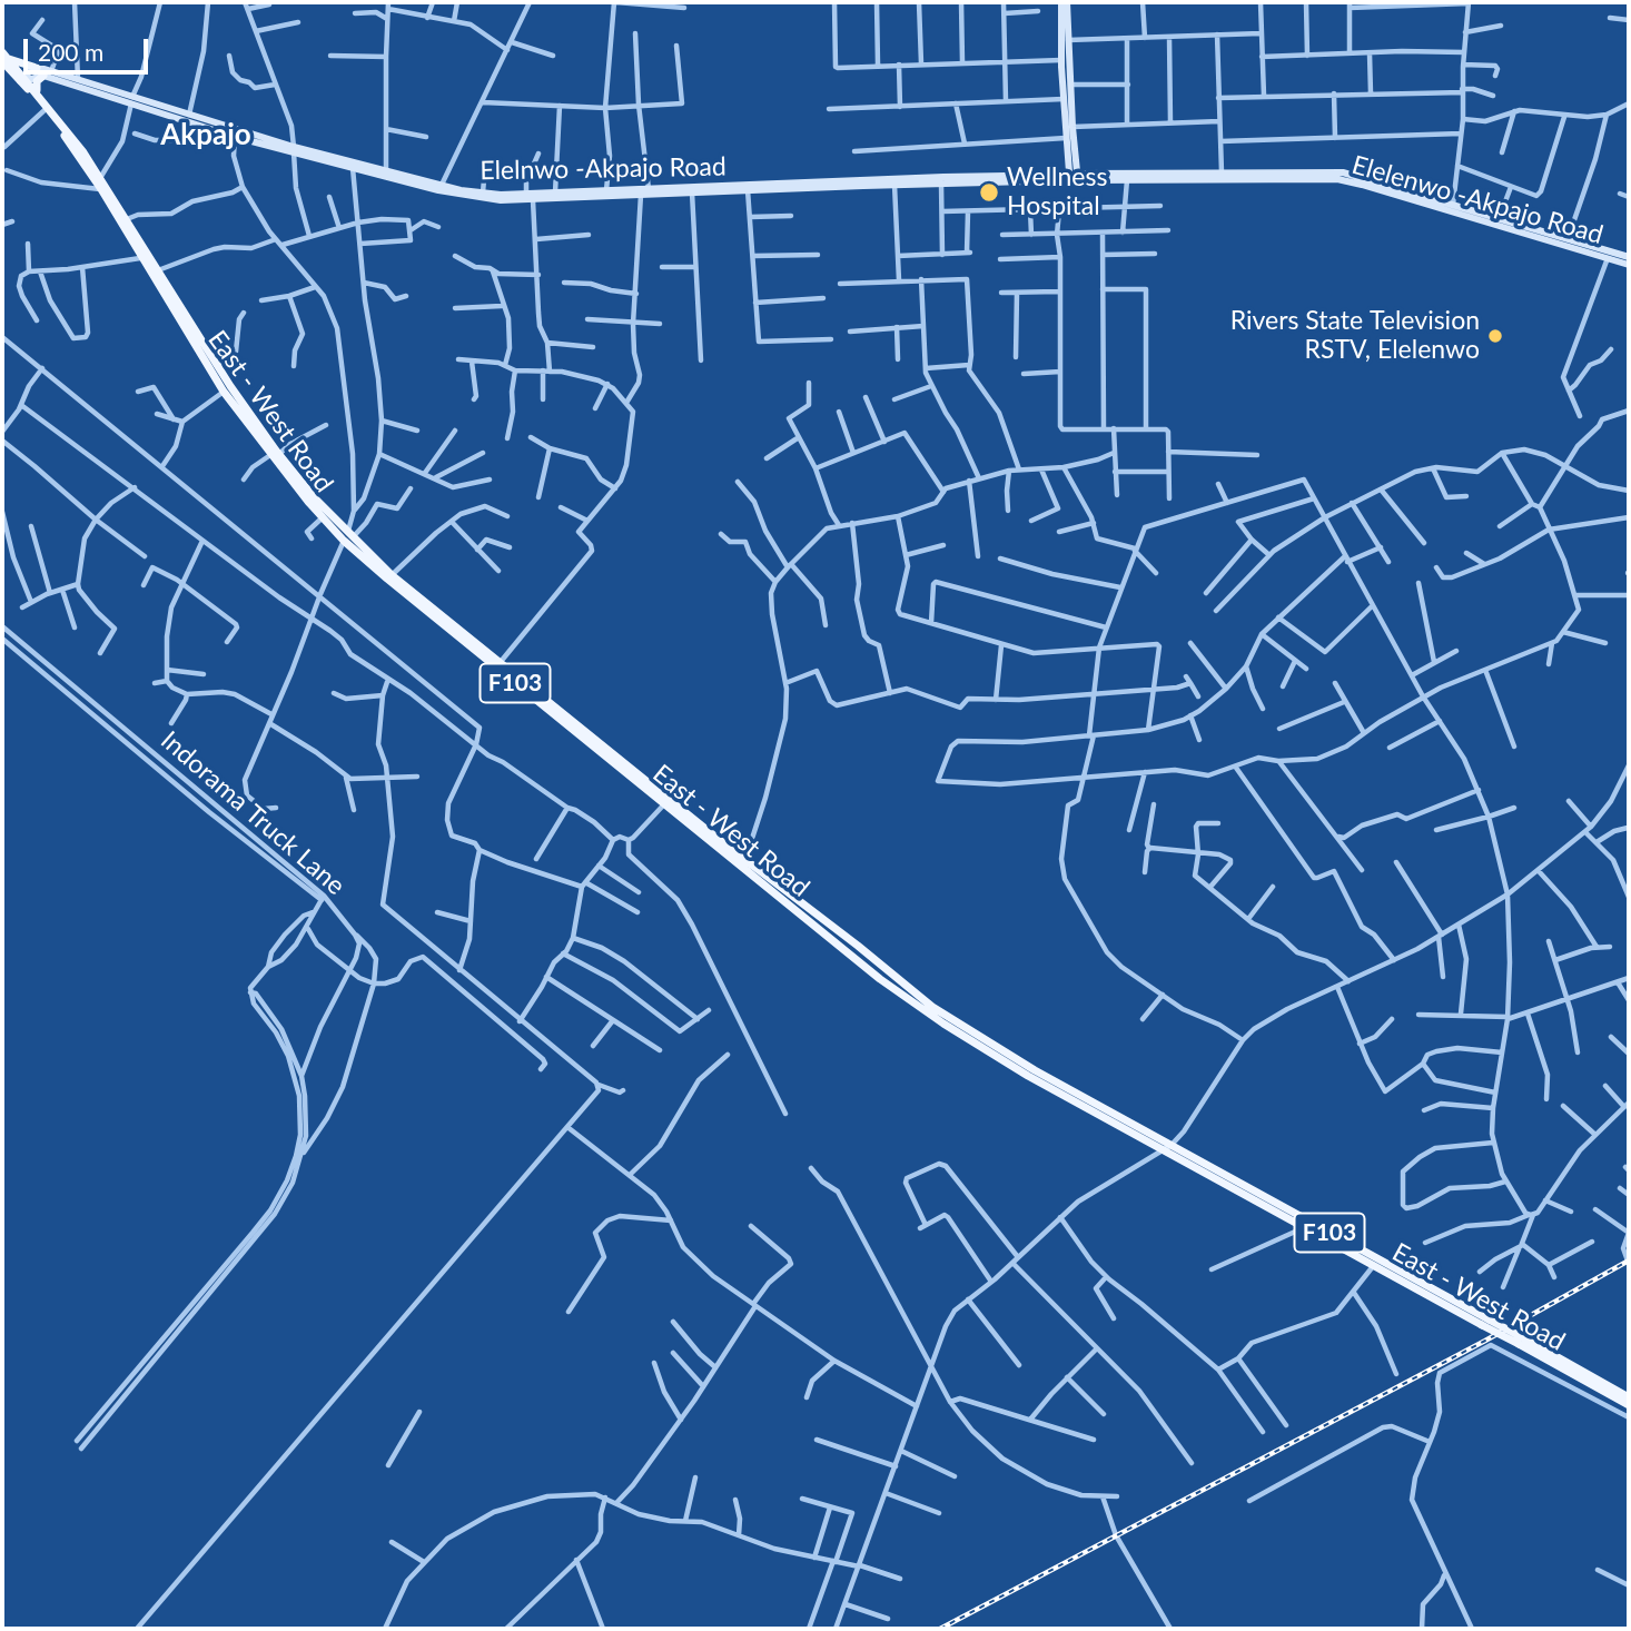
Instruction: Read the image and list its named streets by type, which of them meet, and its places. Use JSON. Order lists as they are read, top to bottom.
{
  "streets": {
    "main road": [
      "Elelnwo -Akpajo Road",
      "Elelenwo -Akpajo Road",
      "East - West Road",
      "F103"
    ],
    "street": ["Indorama Truck Lane"]
  },
  "crossings": [
    ["Elelnwo -Akpajo Road", "Elelenwo -Akpajo Road"]
  ],
  "districts": ["Akpajo"],
  "places": ["Wellness Hospital", "Rivers State Television RSTV, Elelenwo"],
  "scale_bar": "200 m"
}
